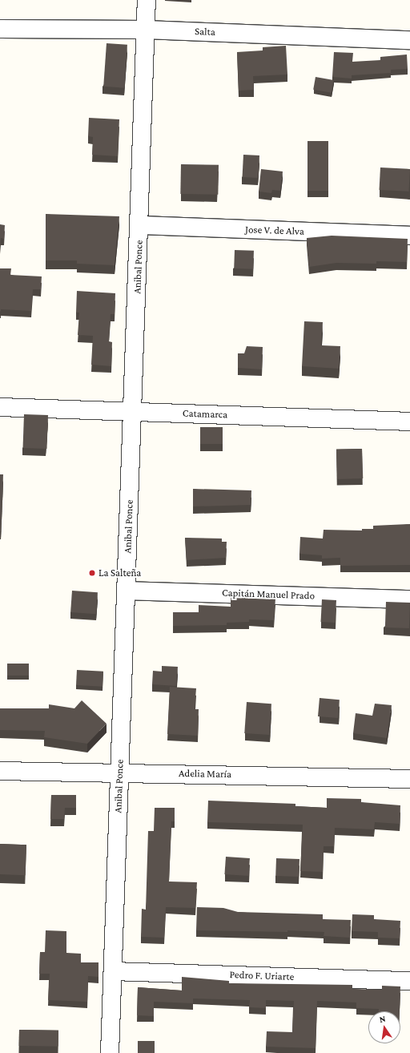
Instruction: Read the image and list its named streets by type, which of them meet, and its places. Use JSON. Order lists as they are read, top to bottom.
{
  "streets": {
    "street": [
      "Salta",
      "Jose V. de Alva",
      "Anibal Ponce",
      "Catamarca",
      "Capitán Manuel Prado",
      "Adelia María",
      "Pedro F. Uriarte"
    ]
  },
  "crossings": [
    ["Salta", "Anibal Ponce"],
    ["Jose V. de Alva", "Anibal Ponce"],
    ["Anibal Ponce", "Catamarca"],
    ["Anibal Ponce", "Capitán Manuel Prado"],
    ["Anibal Ponce", "Adelia María"],
    ["Anibal Ponce", "Pedro F. Uriarte"]
  ],
  "places": ["La Salteña"],
  "north": "top"
}
